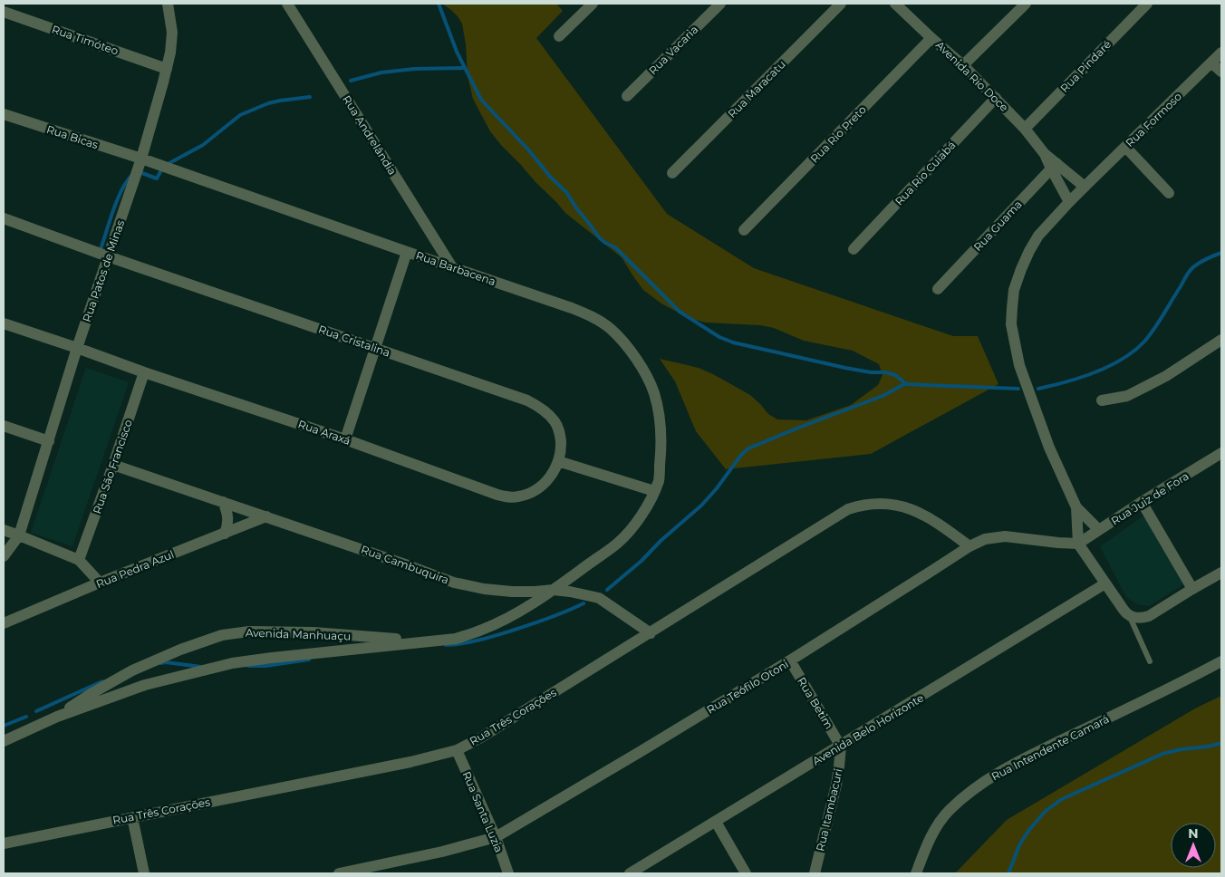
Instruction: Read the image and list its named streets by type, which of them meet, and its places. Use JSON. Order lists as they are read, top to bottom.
{
  "streets": {
    "street": [
      "Rua Timóteo",
      "Rua Vacaria",
      "Rua Pindaré",
      "Avenida Rio Doce",
      "Rua Maracatu",
      "Rua Formoso",
      "Rua Rio Preto",
      "Rua Andrelândia",
      "Rua Bicas",
      "Rua Rio Cuiabá",
      "Rua Guama",
      "Rua Barbacena",
      "Rua Patos de Minas",
      "Rua Cristalina",
      "Rua Araxá",
      "Rua São Francisco",
      "Rua Juiz de Fora",
      "Rua Cambuquira",
      "Rua Pedra Azul",
      "Avenida Manhuaçu",
      "Rua Teófilo Otoni",
      "Rua Betim",
      "Rua Três Corações",
      "Avenida Belo Horizonte",
      "Rua Intendente Camará",
      "Rua Itambacuri",
      "Rua Santa Luzia"
    ]
  },
  "crossings": [
    ["Rua Timóteo", "Rua Patos de Minas"],
    ["Rua Pindaré", "Avenida Rio Doce"],
    ["Avenida Rio Doce", "Rua Formoso"],
    ["Avenida Rio Doce", "Rua Rio Preto"],
    ["Avenida Rio Doce", "Rua Rio Cuiabá"],
    ["Avenida Rio Doce", "Rua Guama"],
    ["Rua Andrelândia", "Rua Barbacena"],
    ["Rua Bicas", "Rua Barbacena"],
    ["Rua Bicas", "Rua Patos de Minas"],
    ["Rua Barbacena", "Rua Patos de Minas"],
    ["Rua Patos de Minas", "Rua Cristalina"],
    ["Rua Patos de Minas", "Rua Araxá"],
    ["Rua Cristalina", "Rua Araxá"],
    ["Rua Araxá", "Rua São Francisco"],
    ["Rua São Francisco", "Rua Cambuquira"],
    ["Rua Juiz de Fora", "Rua Teófilo Otoni"],
    ["Rua Cambuquira", "Rua Pedra Azul"],
    ["Rua Cambuquira", "Avenida Manhuaçu"],
    ["Rua Teófilo Otoni", "Rua Betim"],
    ["Rua Teófilo Otoni", "Rua Três Corações"],
    ["Rua Teófilo Otoni", "Rua Santa Luzia"],
    ["Rua Betim", "Avenida Belo Horizonte"],
    ["Rua Betim", "Rua Itambacuri"],
    ["Rua Três Corações", "Rua Santa Luzia"],
    ["Avenida Belo Horizonte", "Rua Itambacuri"]
  ],
  "north": "top"
}
